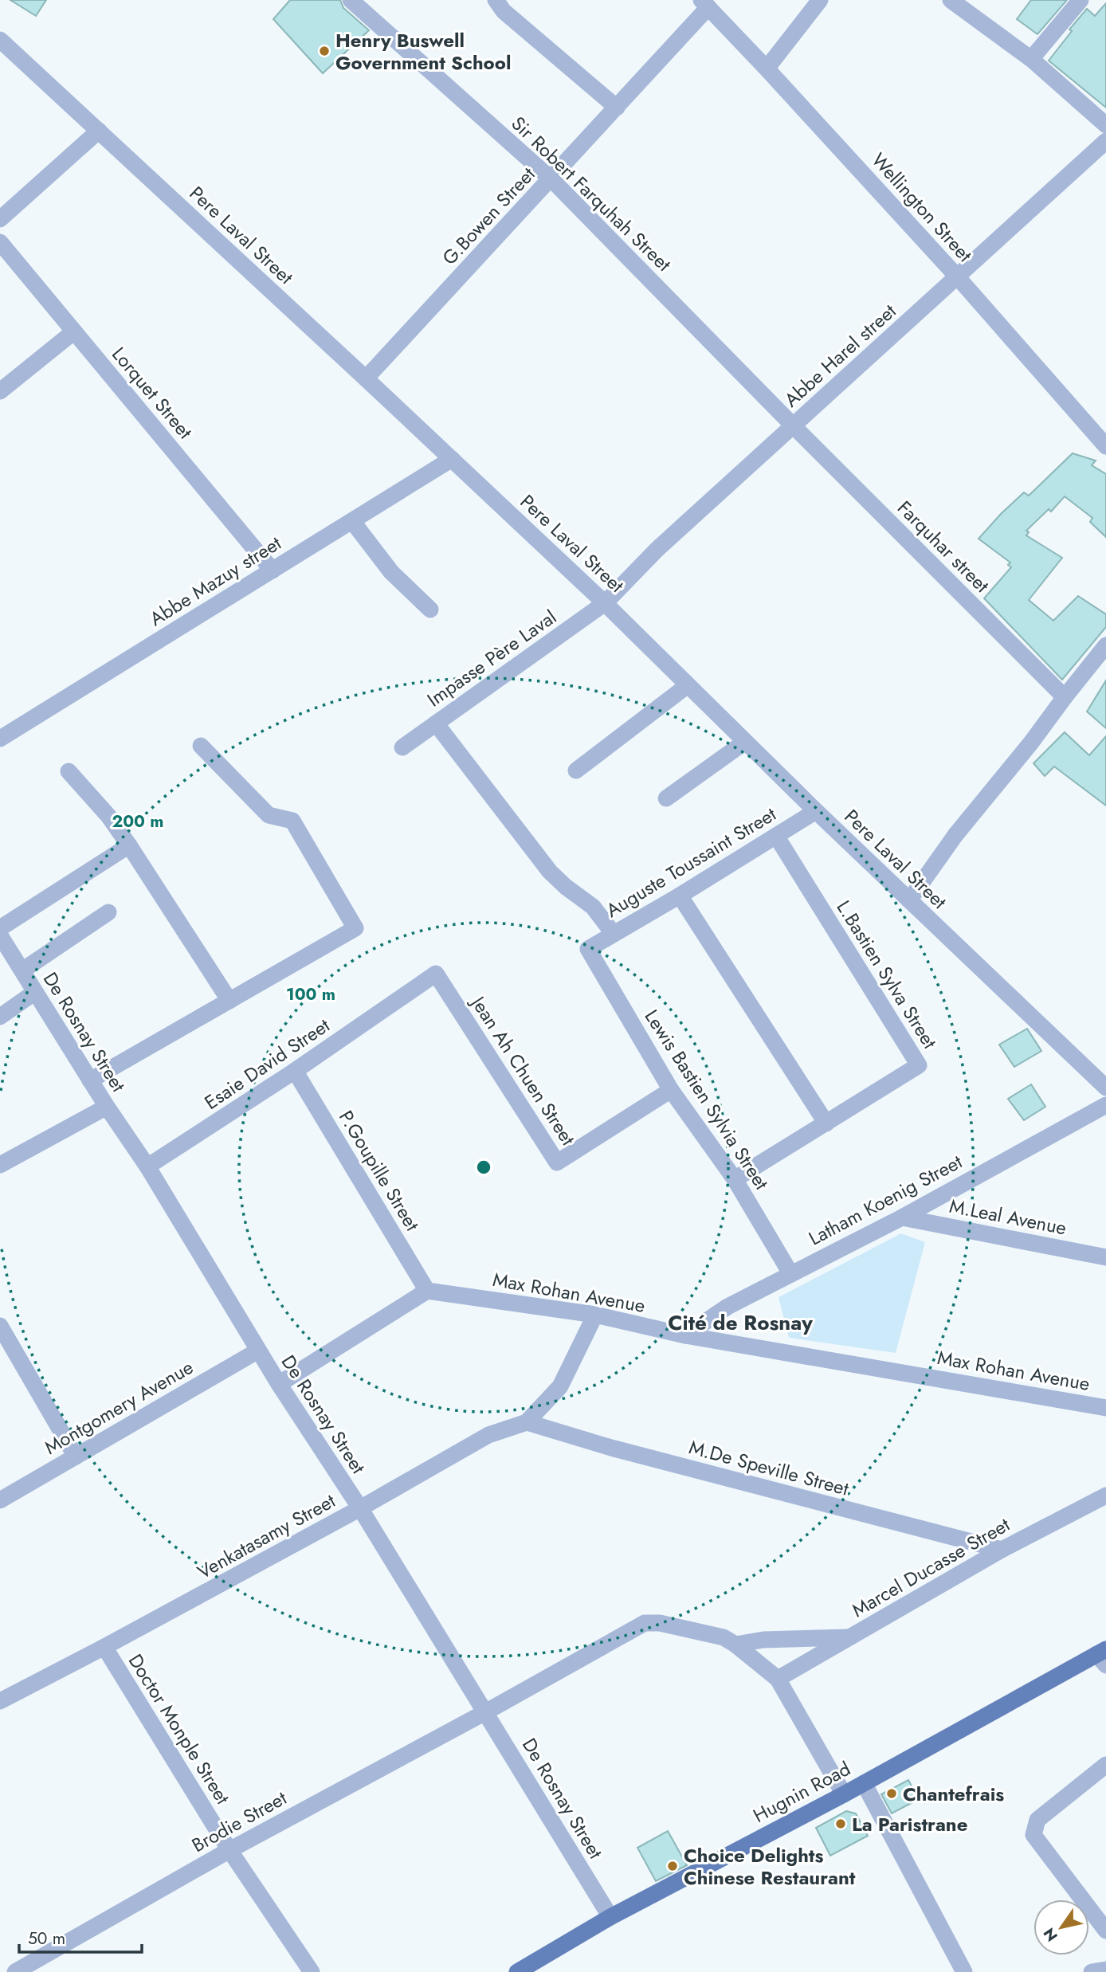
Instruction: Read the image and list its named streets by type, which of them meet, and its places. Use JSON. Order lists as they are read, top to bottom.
{
  "streets": {
    "main road": ["Hugnin Road"],
    "street": [
      "Sir Robert Farquhah Street",
      "Wellington Street",
      "G.Bowen Street",
      "Pere Laval Street",
      "Abbe Harel street",
      "Lorquet Street",
      "Farquhar street",
      "Abbe Mazuy street",
      "Impasse Père Laval",
      "Auguste Toussaint Street",
      "L.Bastien Sylva Street",
      "De Rosnay Street",
      "Esaie David Street",
      "Jean Ah Chuen Street",
      "Lewis Bastien Sylvia Street",
      "P.Goupille Street",
      "Latham Koenig Street",
      "M.Leal Avenue",
      "Max Rohan Avenue",
      "Montgomery Avenue",
      "M.De Speville Street",
      "Venkatasamy Street",
      "Marcel Ducasse Street",
      "Doctor Monple Street",
      "Brodie Street"
    ]
  },
  "crossings": [
    ["Sir Robert Farquhah Street", "G.Bowen Street"],
    ["Sir Robert Farquhah Street", "Abbe Harel street"],
    ["Sir Robert Farquhah Street", "Farquhar street"],
    ["Wellington Street", "G.Bowen Street"],
    ["Wellington Street", "Abbe Harel street"],
    ["G.Bowen Street", "Pere Laval Street"],
    ["Pere Laval Street", "Abbe Harel street"],
    ["Pere Laval Street", "Abbe Mazuy street"],
    ["Pere Laval Street", "Impasse Père Laval"],
    ["Pere Laval Street", "Auguste Toussaint Street"],
    ["Abbe Harel street", "Farquhar street"],
    ["Abbe Harel street", "Impasse Père Laval"],
    ["Lorquet Street", "Abbe Mazuy street"],
    ["Auguste Toussaint Street", "L.Bastien Sylva Street"],
    ["Auguste Toussaint Street", "Lewis Bastien Sylvia Street"],
    ["L.Bastien Sylva Street", "Lewis Bastien Sylvia Street"],
    ["De Rosnay Street", "Esaie David Street"],
    ["De Rosnay Street", "Montgomery Avenue"],
    ["De Rosnay Street", "Venkatasamy Street"],
    ["De Rosnay Street", "Hugnin Road"],
    ["De Rosnay Street", "Brodie Street"],
    ["Esaie David Street", "Jean Ah Chuen Street"],
    ["Esaie David Street", "P.Goupille Street"],
    ["Jean Ah Chuen Street", "Lewis Bastien Sylvia Street"],
    ["Lewis Bastien Sylvia Street", "Latham Koenig Street"],
    ["P.Goupille Street", "Max Rohan Avenue"],
    ["Latham Koenig Street", "M.Leal Avenue"],
    ["Latham Koenig Street", "Max Rohan Avenue"],
    ["Max Rohan Avenue", "Venkatasamy Street"],
    ["M.De Speville Street", "Venkatasamy Street"],
    ["M.De Speville Street", "Marcel Ducasse Street"],
    ["Venkatasamy Street", "Doctor Monple Street"],
    ["Doctor Monple Street", "Brodie Street"]
  ],
  "districts": ["Cité de Rosnay"],
  "places": [
    "Henry Buswell Government School",
    "Chantefrais",
    "La Paristrane",
    "Choice Delights Chinese Restaurant"
  ],
  "scale_bar": "50 m",
  "north": "bottom left",
  "rings": ["200 m", "100 m"]
}
